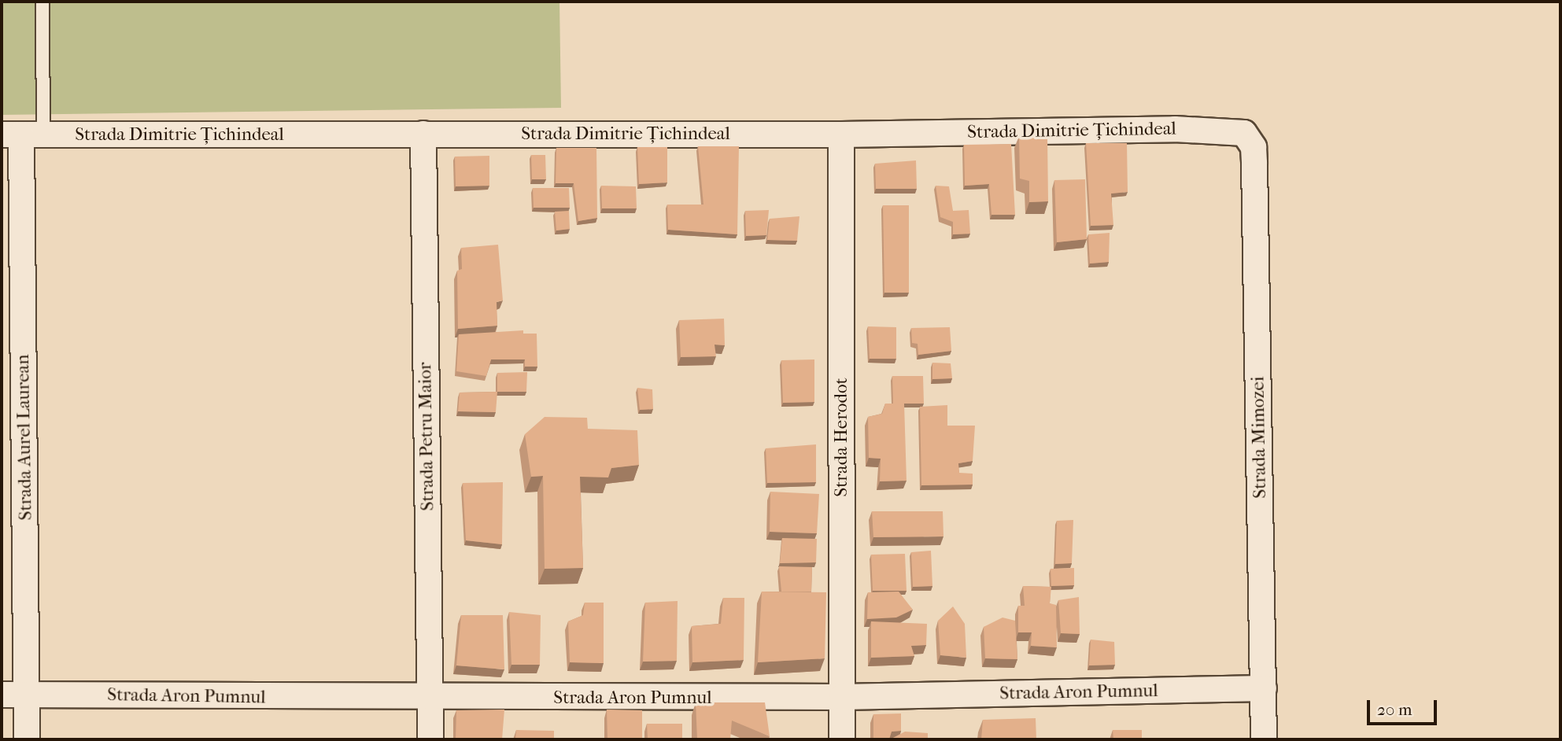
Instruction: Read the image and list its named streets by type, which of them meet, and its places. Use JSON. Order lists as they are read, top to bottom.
{
  "streets": {
    "street": [
      "Strada Dimitrie Țichindeal",
      "Strada Petru Maior",
      "Strada Aurel Laurean",
      "Strada Herodot",
      "Strada Mimozei",
      "Strada Aron Pumnul"
    ]
  },
  "crossings": [
    ["Strada Dimitrie Țichindeal", "Strada Petru Maior"],
    ["Strada Dimitrie Țichindeal", "Strada Aurel Laurean"],
    ["Strada Dimitrie Țichindeal", "Strada Herodot"],
    ["Strada Dimitrie Țichindeal", "Strada Mimozei"],
    ["Strada Petru Maior", "Strada Aron Pumnul"],
    ["Strada Aurel Laurean", "Strada Aron Pumnul"],
    ["Strada Herodot", "Strada Aron Pumnul"],
    ["Strada Mimozei", "Strada Aron Pumnul"]
  ],
  "scale_bar": "20 m"
}
